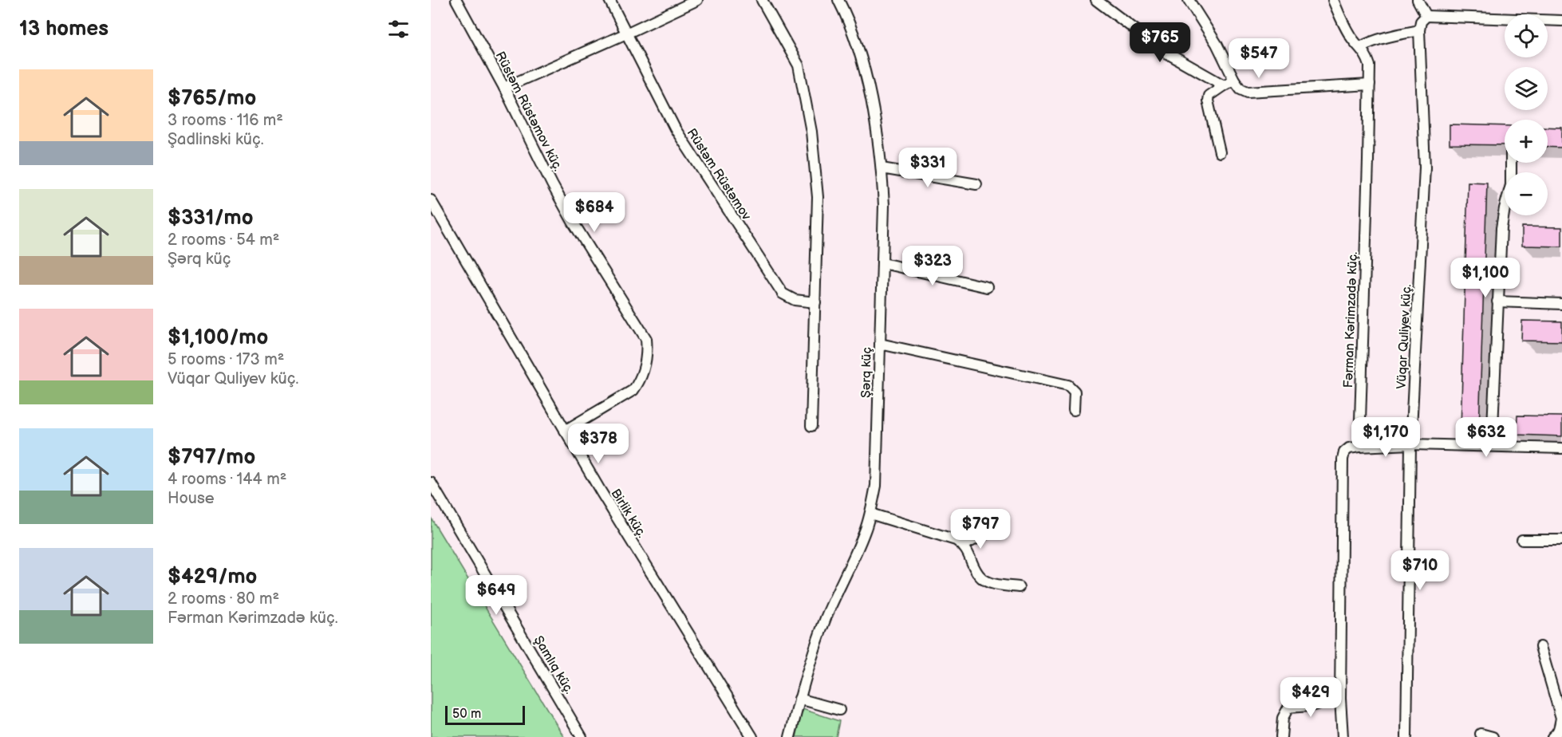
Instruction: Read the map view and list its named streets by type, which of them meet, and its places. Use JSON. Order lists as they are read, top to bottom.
{
  "streets": {
    "street": [
      "Rüstəm Rüstəmov küç.",
      "Rüstəm Rüstəmov",
      "Fərman Kərimzadə küç.",
      "Vüqar Quliyev küç.",
      "Şərq küç",
      "Birlik küç.",
      "Şamlıq küç."
    ]
  },
  "crossings": [
    ["Rüstəm Rüstəmov küç.", "Birlik küç."]
  ],
  "scale_bar": "50 m",
  "page": {
    "heading": "13 homes",
    "map_buttons": ["+", "−"],
    "price": [
      "$765",
      "$547",
      "$331",
      "$684",
      "$323",
      "$1,100",
      "$1,170",
      "$632",
      "$378",
      "$797",
      "$710",
      "$649",
      "$429"
    ],
    "list": [
      {
        "name": "$765/mo",
        "note": "3 rooms · 116 m² · Şadlinski küç."
      },
      {
        "name": "$331/mo",
        "note": "2 rooms · 54 m² · Şərq küç"
      },
      {
        "name": "$1,100/mo",
        "note": "5 rooms · 173 m² · Vüqar Quliyev küç."
      },
      {
        "name": "$797/mo",
        "note": "4 rooms · 144 m² · House"
      },
      {
        "name": "$429/mo",
        "note": "2 rooms · 80 m² · Fərman Kərimzadə küç."
      }
    ],
    "scale": "50 m"
  }
}
